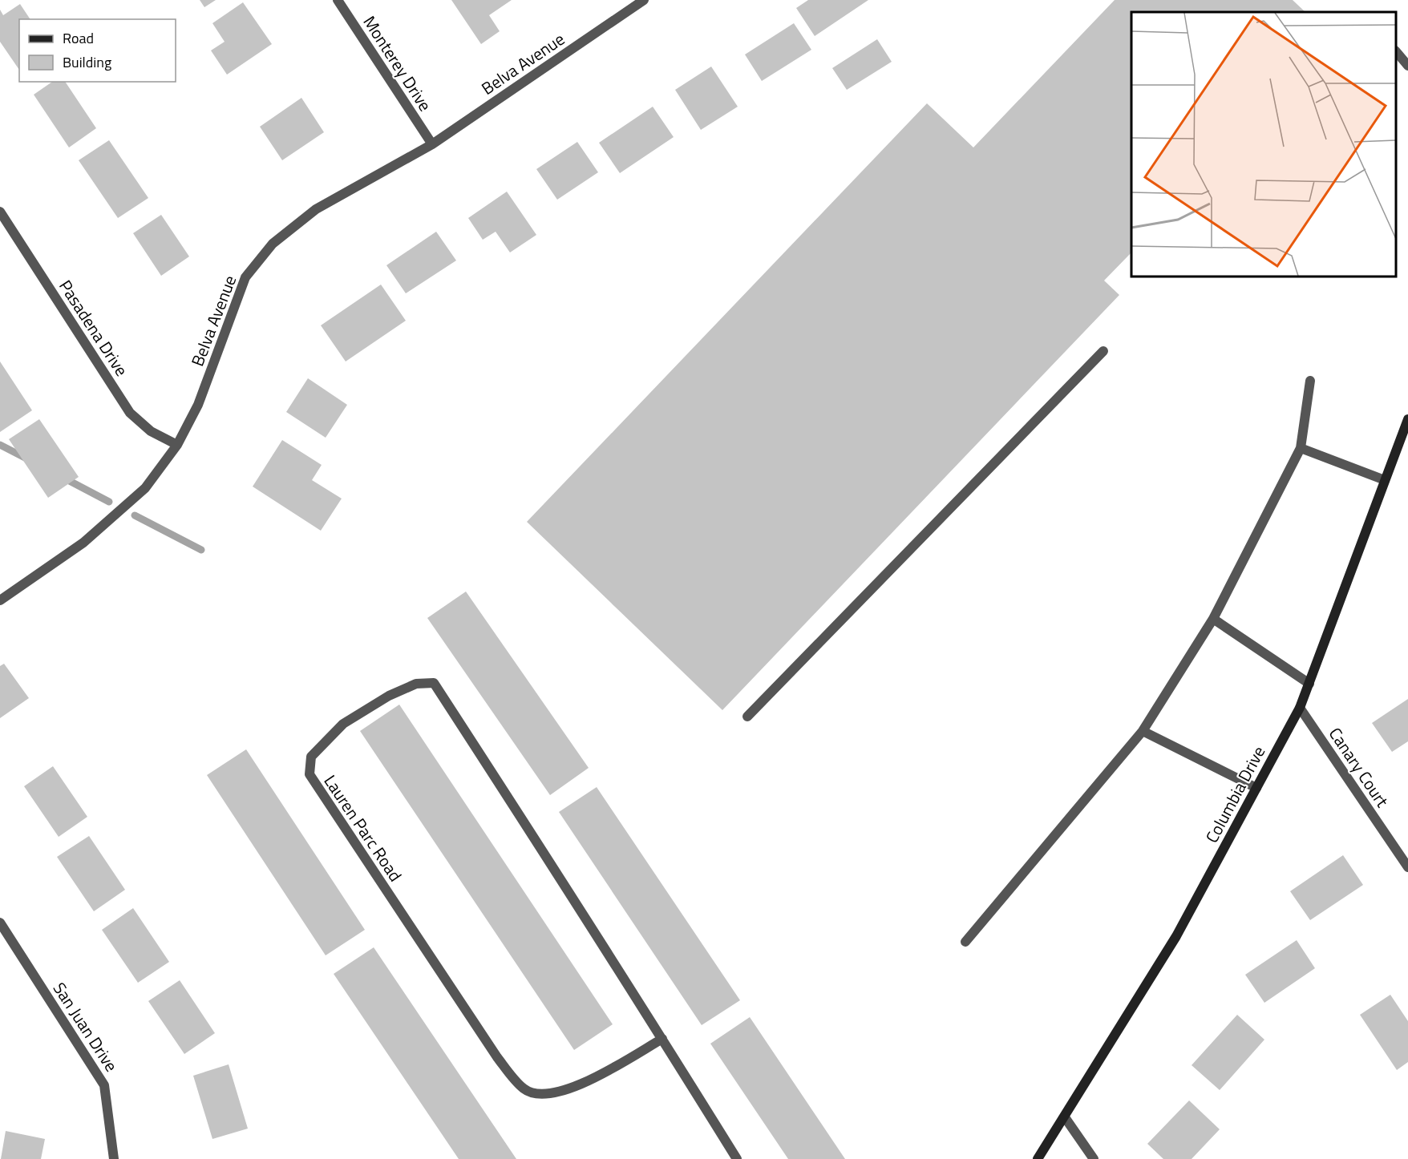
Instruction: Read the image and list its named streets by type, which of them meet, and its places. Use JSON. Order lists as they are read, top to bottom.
{
  "streets": {
    "main road": ["Columbia Drive"],
    "street": [
      "Monterey Drive",
      "Belva Avenue",
      "Pasadena Drive",
      "Canary Court",
      "Lauren Parc Road",
      "San Juan Drive"
    ]
  },
  "crossings": [
    ["Monterey Drive", "Belva Avenue"],
    ["Belva Avenue", "Pasadena Drive"],
    ["Canary Court", "Columbia Drive"]
  ],
  "legend": ["Road", "Building"]
}
